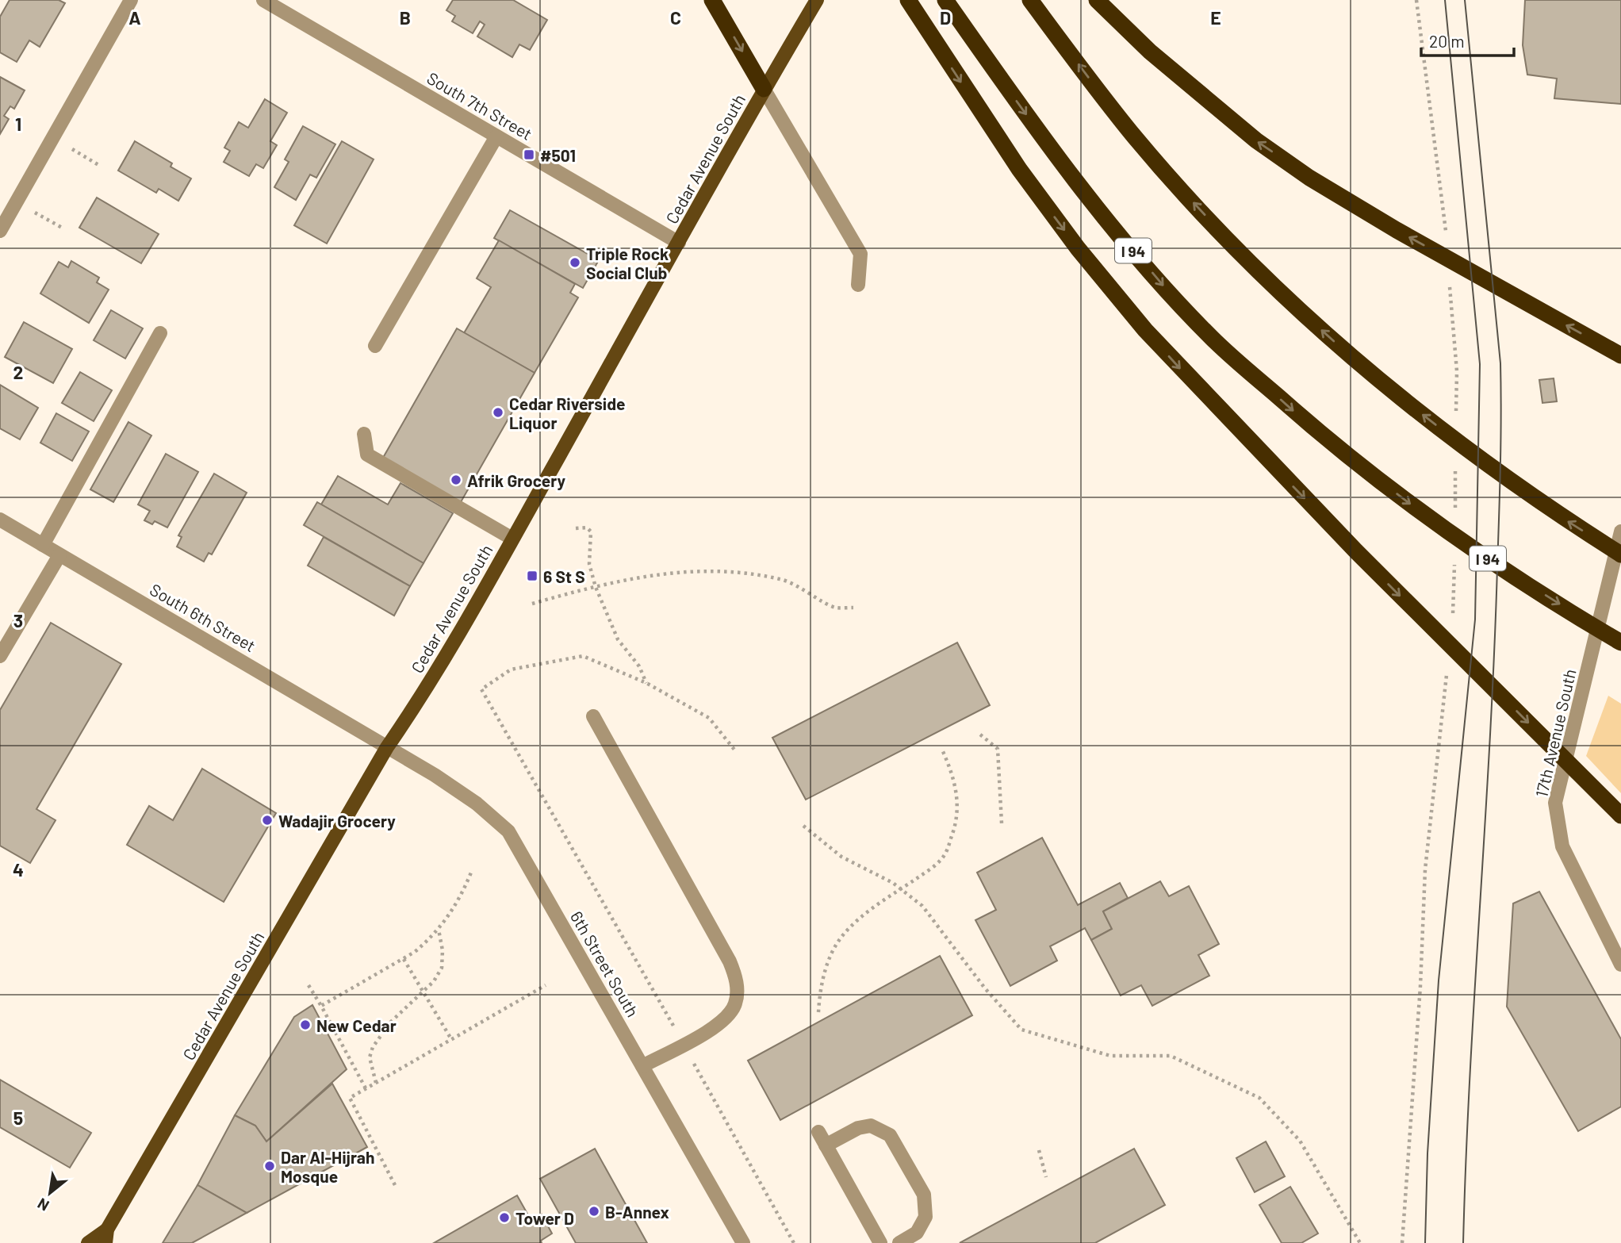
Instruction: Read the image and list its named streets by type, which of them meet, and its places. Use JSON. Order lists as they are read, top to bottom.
{
  "streets": {
    "highway": ["I 94"],
    "main road": ["Cedar Avenue South"],
    "street": [
      "South 7th Street",
      "South 6th Street",
      "17th Avenue South",
      "6th Street South"
    ]
  },
  "crossings": [
    ["South 7th Street", "Cedar Avenue South"],
    ["Cedar Avenue South", "South 6th Street"],
    ["Cedar Avenue South", "6th Street South"],
    ["South 6th Street", "6th Street South"]
  ],
  "places": {
    "transit": ["#501", "6 St S"],
    "other": [
      "Triple Rock Social Club",
      "Cedar Riverside Liquor",
      "Afrik Grocery",
      "Wadajir Grocery",
      "New Cedar",
      "Dar Al-Hijrah Mosque",
      "B-Annex",
      "Tower D"
    ]
  },
  "scale_bar": "20 m",
  "north": "bottom left",
  "grid": {
    "columns": [
      "A",
      "B",
      "C",
      "D",
      "E"
    ],
    "rows": [
      "1",
      "2",
      "3",
      "4",
      "5"
    ]
  }
}
